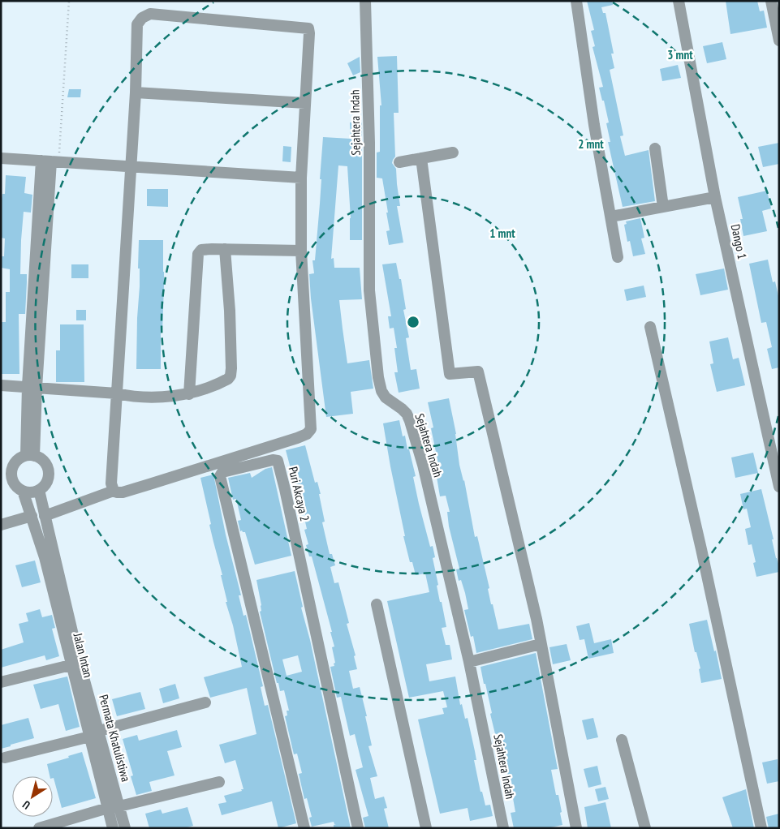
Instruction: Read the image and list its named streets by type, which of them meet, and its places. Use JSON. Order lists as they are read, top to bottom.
{
  "streets": {
    "street": [
      "Sejahtera Indah",
      "Dango 1",
      "Puri Akcaya 2",
      "Jalan Intan",
      "Permata Khatulistiwa"
    ]
  },
  "crossings": [
    ["Jalan Intan", "Permata Khatulistiwa"]
  ],
  "north": "bottom left",
  "rings": ["3 mnt", "2 mnt", "1 mnt"]
}
